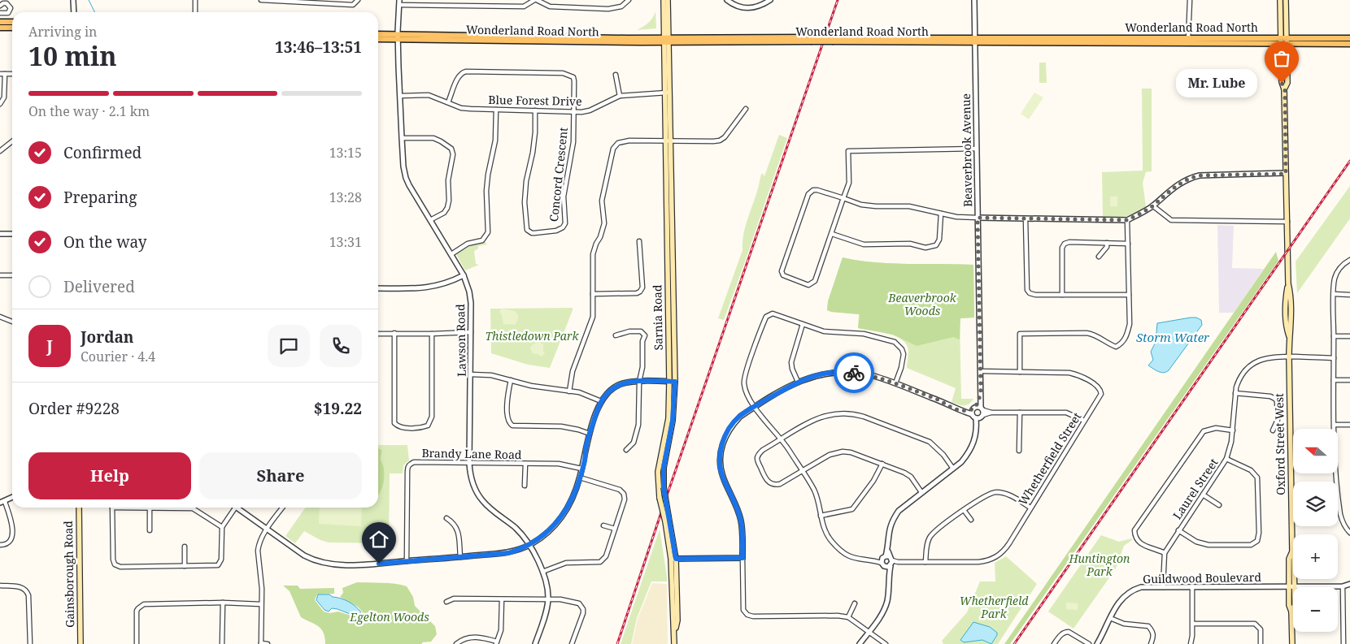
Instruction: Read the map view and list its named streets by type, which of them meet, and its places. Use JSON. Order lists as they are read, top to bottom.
{
  "streets": {
    "main road": [
      "Wonderland Road North",
      "Sarnia Road",
      "Oxford Street West",
      "Gainsborough Road"
    ],
    "street": [
      "Blue Forest Drive",
      "Beaverbrook Avenue",
      "Concord Crescent",
      "Lawson Road",
      "Brandy Lane Road",
      "Whetherfield Street",
      "Laurel Street",
      "Guildwood Boulevard"
    ]
  },
  "crossings": [
    ["Wonderland Road North", "Beaverbrook Avenue"],
    ["Wonderland Road North", "Sarnia Road"],
    ["Wonderland Road North", "Lawson Road"],
    ["Wonderland Road North", "Oxford Street West"],
    ["Blue Forest Drive", "Concord Crescent"],
    ["Blue Forest Drive", "Sarnia Road"],
    ["Blue Forest Drive", "Lawson Road"],
    ["Beaverbrook Avenue", "Whetherfield Street"],
    ["Lawson Road", "Brandy Lane Road"],
    ["Oxford Street West", "Laurel Street"],
    ["Oxford Street West", "Guildwood Boulevard"],
    ["Laurel Street", "Guildwood Boulevard"]
  ],
  "water": ["Storm Water"],
  "parks": [
    "Beaverbrook Woods",
    "Thistledown Park",
    "Huntington Park",
    "Whetherfield Park",
    "Egelton Woods"
  ],
  "places": ["Mr. Lube"],
  "north": "left",
  "page": {
    "heading": ["10 min", "Arriving in", "13:46–13:51"],
    "panel": [
      "Jordan",
      "Courier · 4.4",
      "Order #9228",
      "$19.22"
    ],
    "bubble": "Mr. Lube",
    "bar": "On the way · 2.1 km",
    "list": [
      ["Confirmed", "13:15"],
      ["Preparing", "13:28"],
      ["On the way", "13:31"],
      "Delivered"
    ],
    "round": "J",
    "map_buttons": ["+", "−"],
    "buttons": ["Help", "Share"]
  }
}
